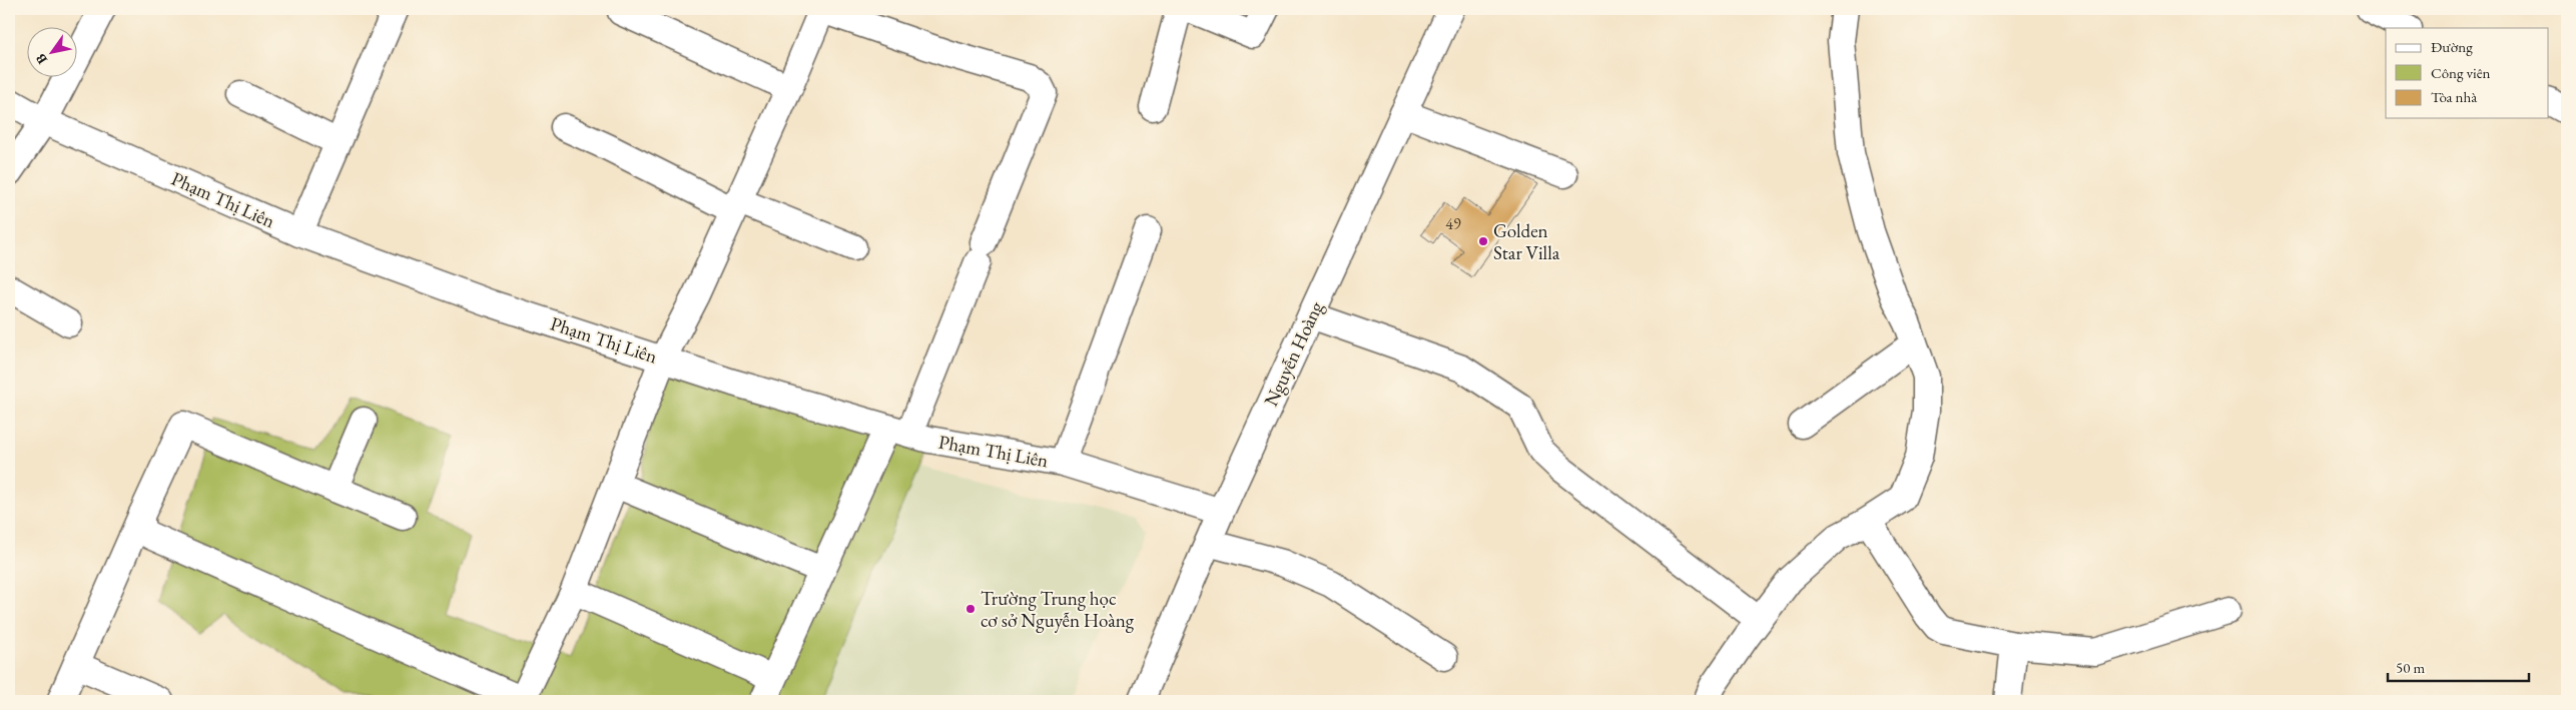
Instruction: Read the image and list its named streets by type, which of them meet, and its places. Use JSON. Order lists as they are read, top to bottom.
{
  "streets": {
    "street": ["Phạm Thị Liên", "Nguyễn Hoàng"]
  },
  "crossings": [
    ["Phạm Thị Liên", "Nguyễn Hoàng"]
  ],
  "places": ["Golden Star Villa", "Trường Trung học cơ sở Nguyễn Hoàng"],
  "house_numbers": ["49"],
  "legend": ["Đường", "Công viên", "Tòa nhà"],
  "scale_bar": "50 m",
  "north": "bottom left"
}
